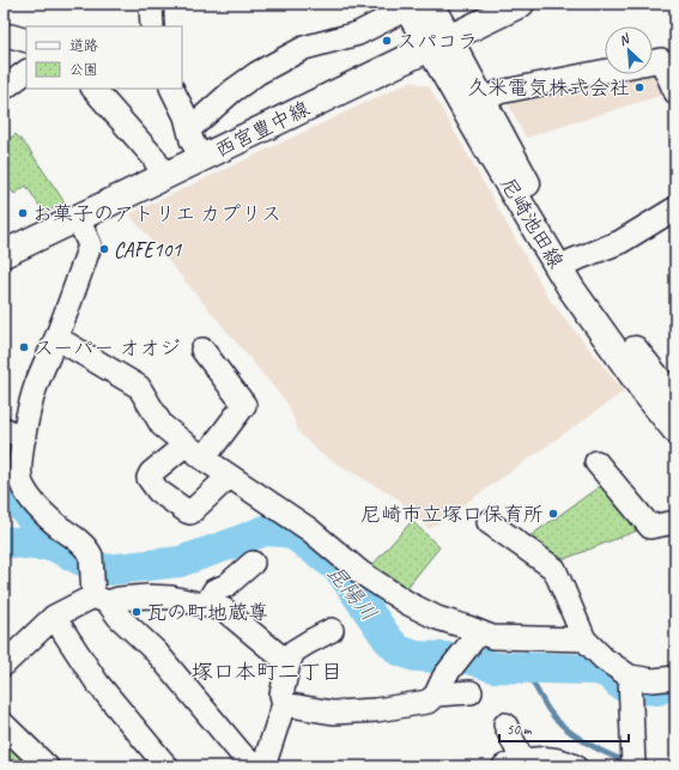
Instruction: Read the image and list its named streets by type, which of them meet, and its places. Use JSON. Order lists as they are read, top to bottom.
{
  "streets": {
    "main road": ["西宮豊中線", "尼崎池田線"]
  },
  "crossings": [
    ["西宮豊中線", "尼崎池田線"]
  ],
  "districts": ["塚口本町二丁目"],
  "water": ["昆陽川"],
  "places": [
    "スパコラ",
    "久米電気株式会社",
    "お菓子のアトリエ カプリス",
    "CAFE101",
    "スーパー オオジ",
    "尼崎市立塚口保育所",
    "瓦の町地蔵尊"
  ],
  "legend": ["道路", "公園"],
  "scale_bar": "50 m",
  "north": "top left"
}
